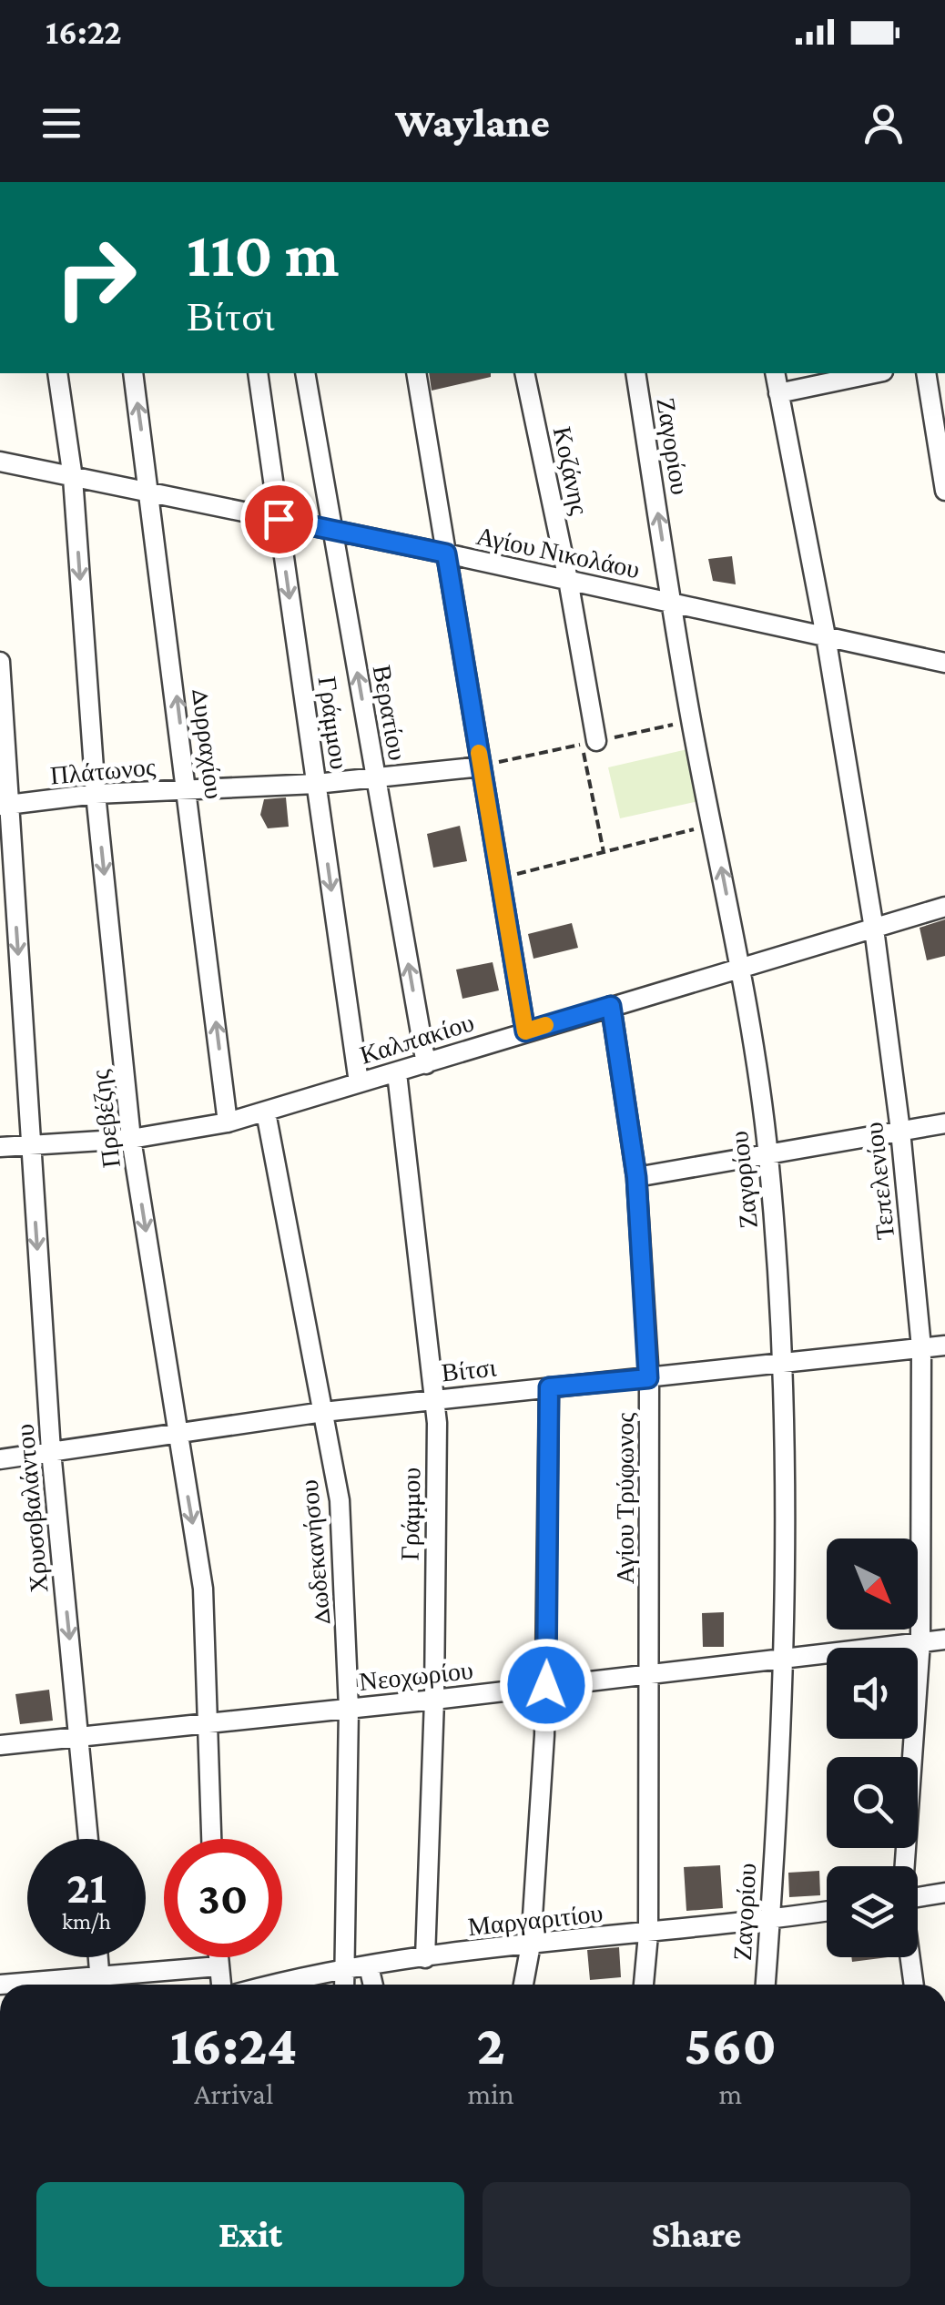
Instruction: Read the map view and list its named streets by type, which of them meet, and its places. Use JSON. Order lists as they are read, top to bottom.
{
  "streets": {
    "street": [
      "Ζαγορίου",
      "Κοζάνης",
      "Αγίου Νικολάου",
      "Βερατίου",
      "Γράμμου",
      "Δυρραχίου",
      "Πλάτωνος",
      "Καλπακίου",
      "Πρεβέζης",
      "Τεπελενίου",
      "Βίτσι",
      "Αγίου Τρύφωνος",
      "Χρυσοβαλάντου",
      "Δωδεκανήσου",
      "Νεοχωρίου",
      "Μαργαριτίου"
    ]
  },
  "crossings": [
    ["Ζαγορίου", "Αγίου Νικολάου"],
    ["Ζαγορίου", "Καλπακίου"],
    ["Ζαγορίου", "Βίτσι"],
    ["Ζαγορίου", "Νεοχωρίου"],
    ["Ζαγορίου", "Μαργαριτίου"],
    ["Κοζάνης", "Αγίου Νικολάου"],
    ["Αγίου Νικολάου", "Βερατίου"],
    ["Αγίου Νικολάου", "Γράμμου"],
    ["Αγίου Νικολάου", "Δυρραχίου"],
    ["Αγίου Νικολάου", "Πρεβέζης"],
    ["Αγίου Νικολάου", "Τεπελενίου"],
    ["Βερατίου", "Πλάτωνος"],
    ["Βερατίου", "Καλπακίου"],
    ["Γράμμου", "Πλάτωνος"],
    ["Γράμμου", "Καλπακίου"],
    ["Γράμμου", "Βίτσι"],
    ["Γράμμου", "Νεοχωρίου"],
    ["Γράμμου", "Μαργαριτίου"],
    ["Δυρραχίου", "Πλάτωνος"],
    ["Δυρραχίου", "Καλπακίου"],
    ["Πλάτωνος", "Πρεβέζης"],
    ["Πλάτωνος", "Χρυσοβαλάντου"],
    ["Καλπακίου", "Πρεβέζης"],
    ["Καλπακίου", "Τεπελενίου"],
    ["Καλπακίου", "Αγίου Τρύφωνος"],
    ["Καλπακίου", "Χρυσοβαλάντου"],
    ["Καλπακίου", "Δωδεκανήσου"],
    ["Πρεβέζης", "Βίτσι"],
    ["Πρεβέζης", "Νεοχωρίου"],
    ["Τεπελενίου", "Βίτσι"],
    ["Τεπελενίου", "Νεοχωρίου"],
    ["Βίτσι", "Αγίου Τρύφωνος"],
    ["Βίτσι", "Χρυσοβαλάντου"],
    ["Βίτσι", "Δωδεκανήσου"],
    ["Αγίου Τρύφωνος", "Νεοχωρίου"],
    ["Αγίου Τρύφωνος", "Μαργαριτίου"],
    ["Χρυσοβαλάντου", "Νεοχωρίου"],
    ["Δωδεκανήσου", "Νεοχωρίου"],
    ["Δωδεκανήσου", "Μαργαριτίου"]
  ],
  "one_way": ["Δυρραχίου", "Πρεβέζης", "Χρυσοβαλάντου"],
  "north": "bottom right",
  "page": {
    "status": "16:22",
    "header": "Waylane",
    "turn": ["110 m", "Βίτσι"],
    "speed": "21 km/h",
    "limit": "30",
    "eta": [
      "16:24",
      "Arrival",
      "2",
      "min",
      "560",
      "m"
    ],
    "buttons": ["Exit", "Share"]
  }
}
